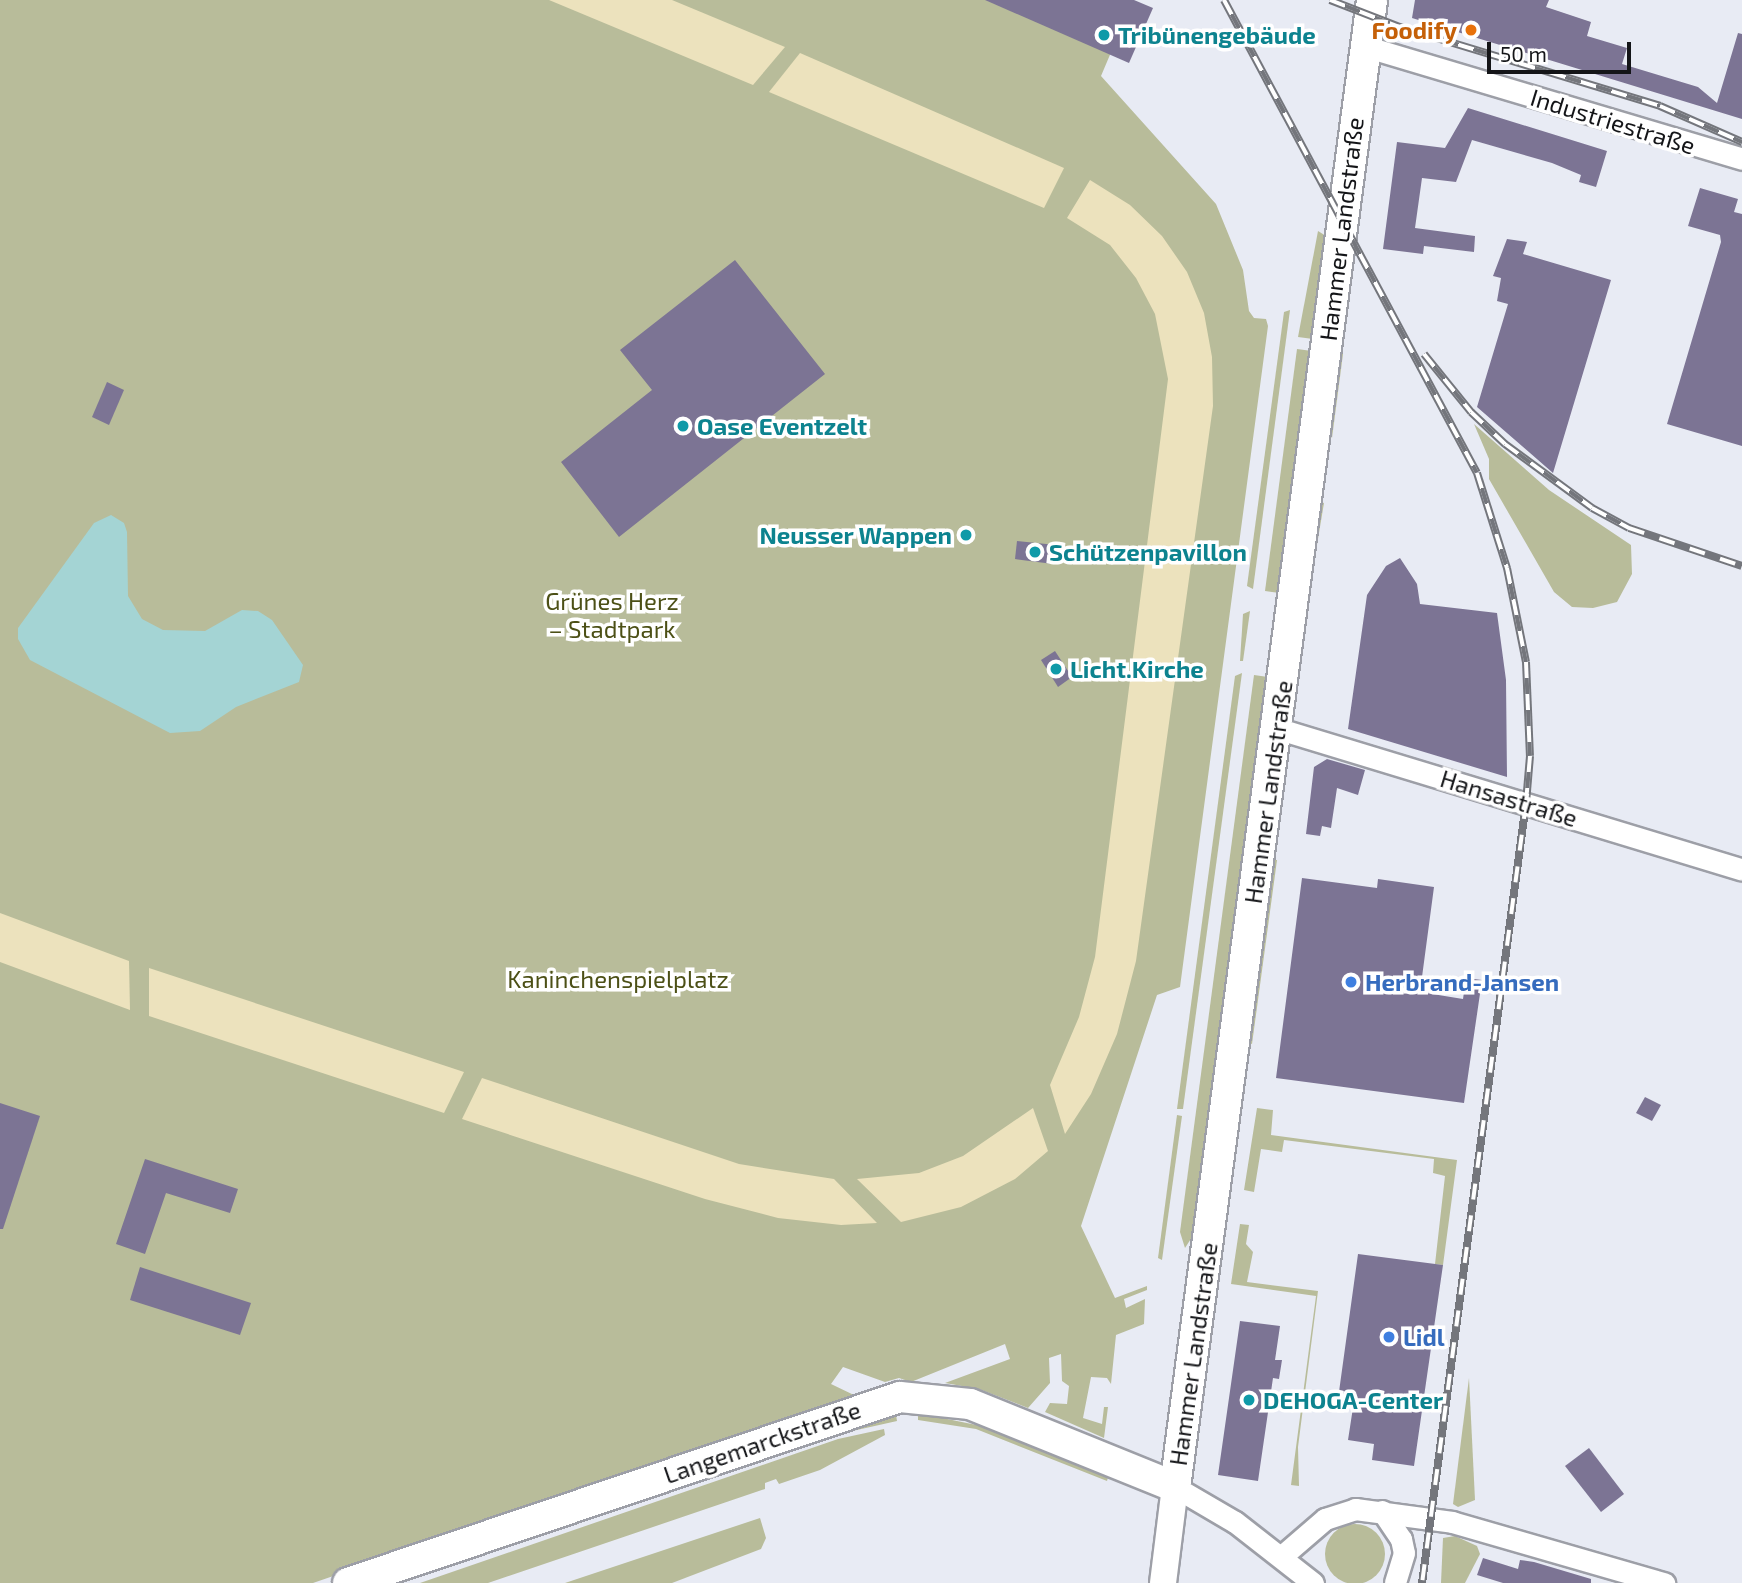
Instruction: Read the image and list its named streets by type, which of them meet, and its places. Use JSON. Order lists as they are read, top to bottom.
{
  "streets": {
    "main road": ["Hammer Landstraße", "Langemarckstraße"],
    "street": ["Industriestraße", "Hansastraße"]
  },
  "crossings": [
    ["Industriestraße", "Hammer Landstraße"],
    ["Hammer Landstraße", "Hansastraße"],
    ["Hammer Landstraße", "Langemarckstraße"]
  ],
  "parks": ["Grünes Herz – Stadtpark", "Kaninchenspielplatz"],
  "places": [
    "Foodify",
    "Tribünengebäude",
    "Oase Eventzelt",
    "Neusser Wappen",
    "Schützenpavillon",
    "Licht.Kirche",
    "Herbrand-Jansen",
    "Lidl",
    "DEHOGA-Center"
  ],
  "scale_bar": "50 m"
}
